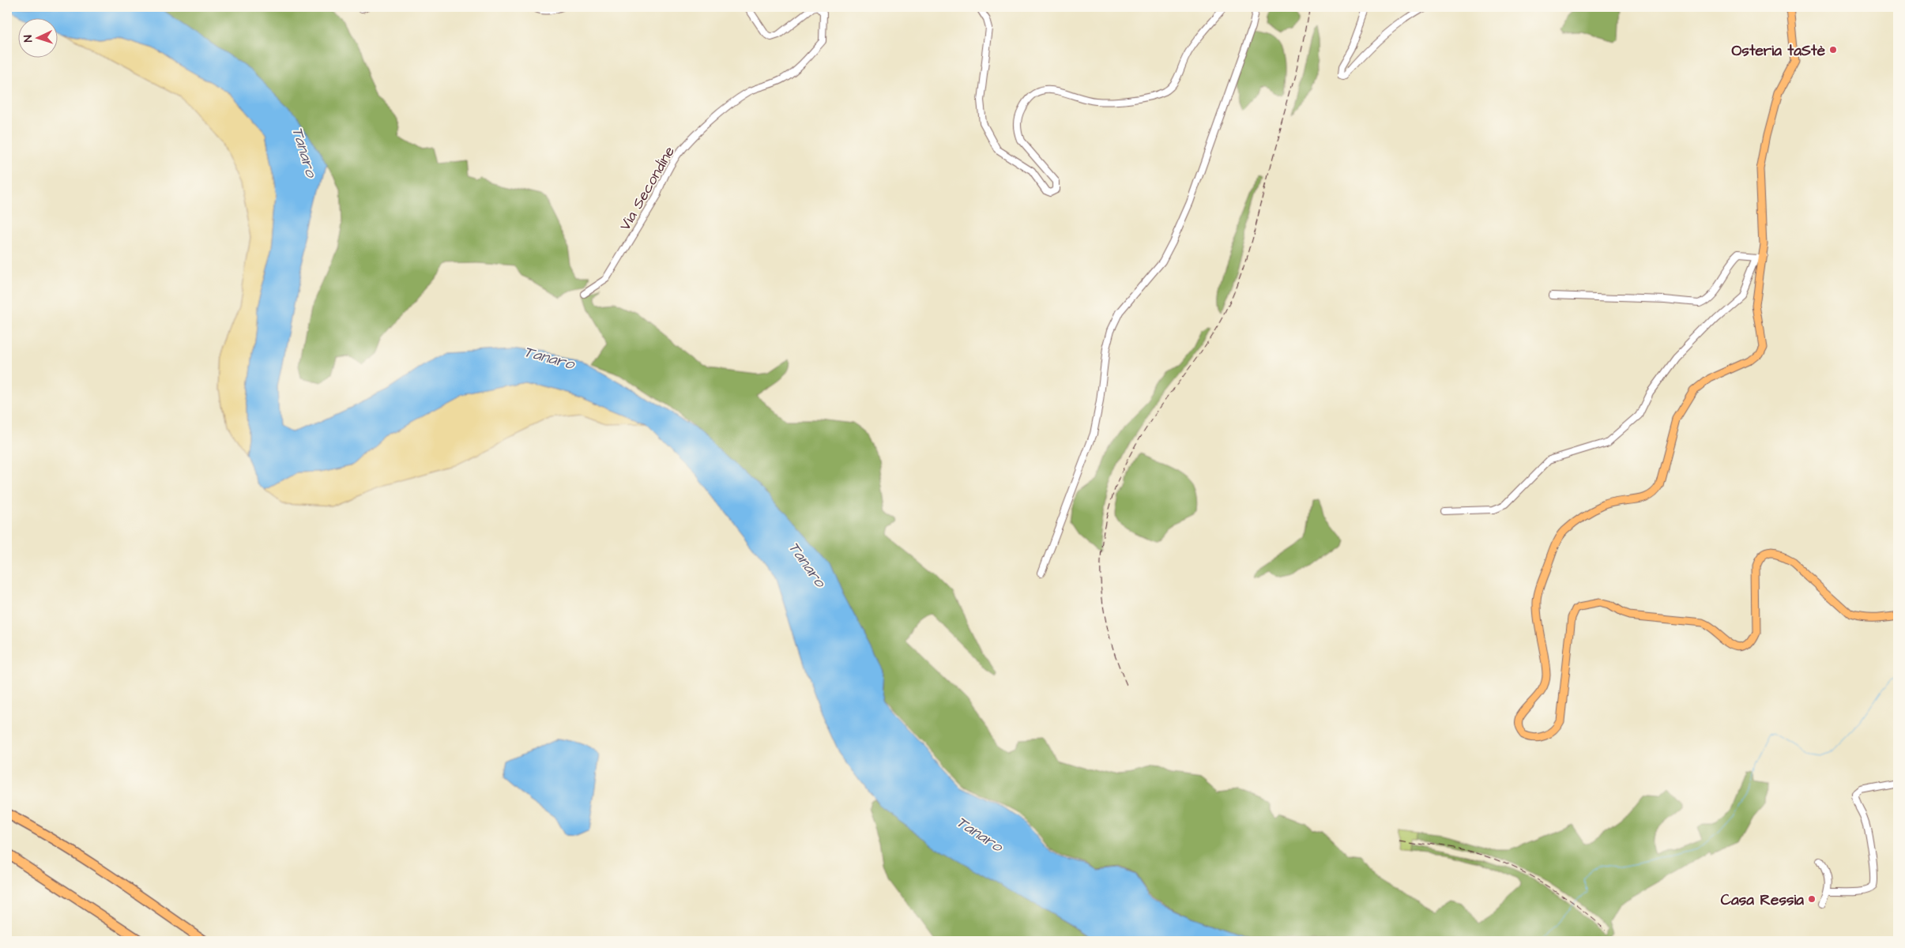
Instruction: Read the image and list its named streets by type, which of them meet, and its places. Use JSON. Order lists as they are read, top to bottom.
{
  "streets": {
    "street": ["Via Secondine"]
  },
  "water": ["Tanaro"],
  "places": ["Osteria taStè", "Casa Ressia"],
  "north": "left"
}
